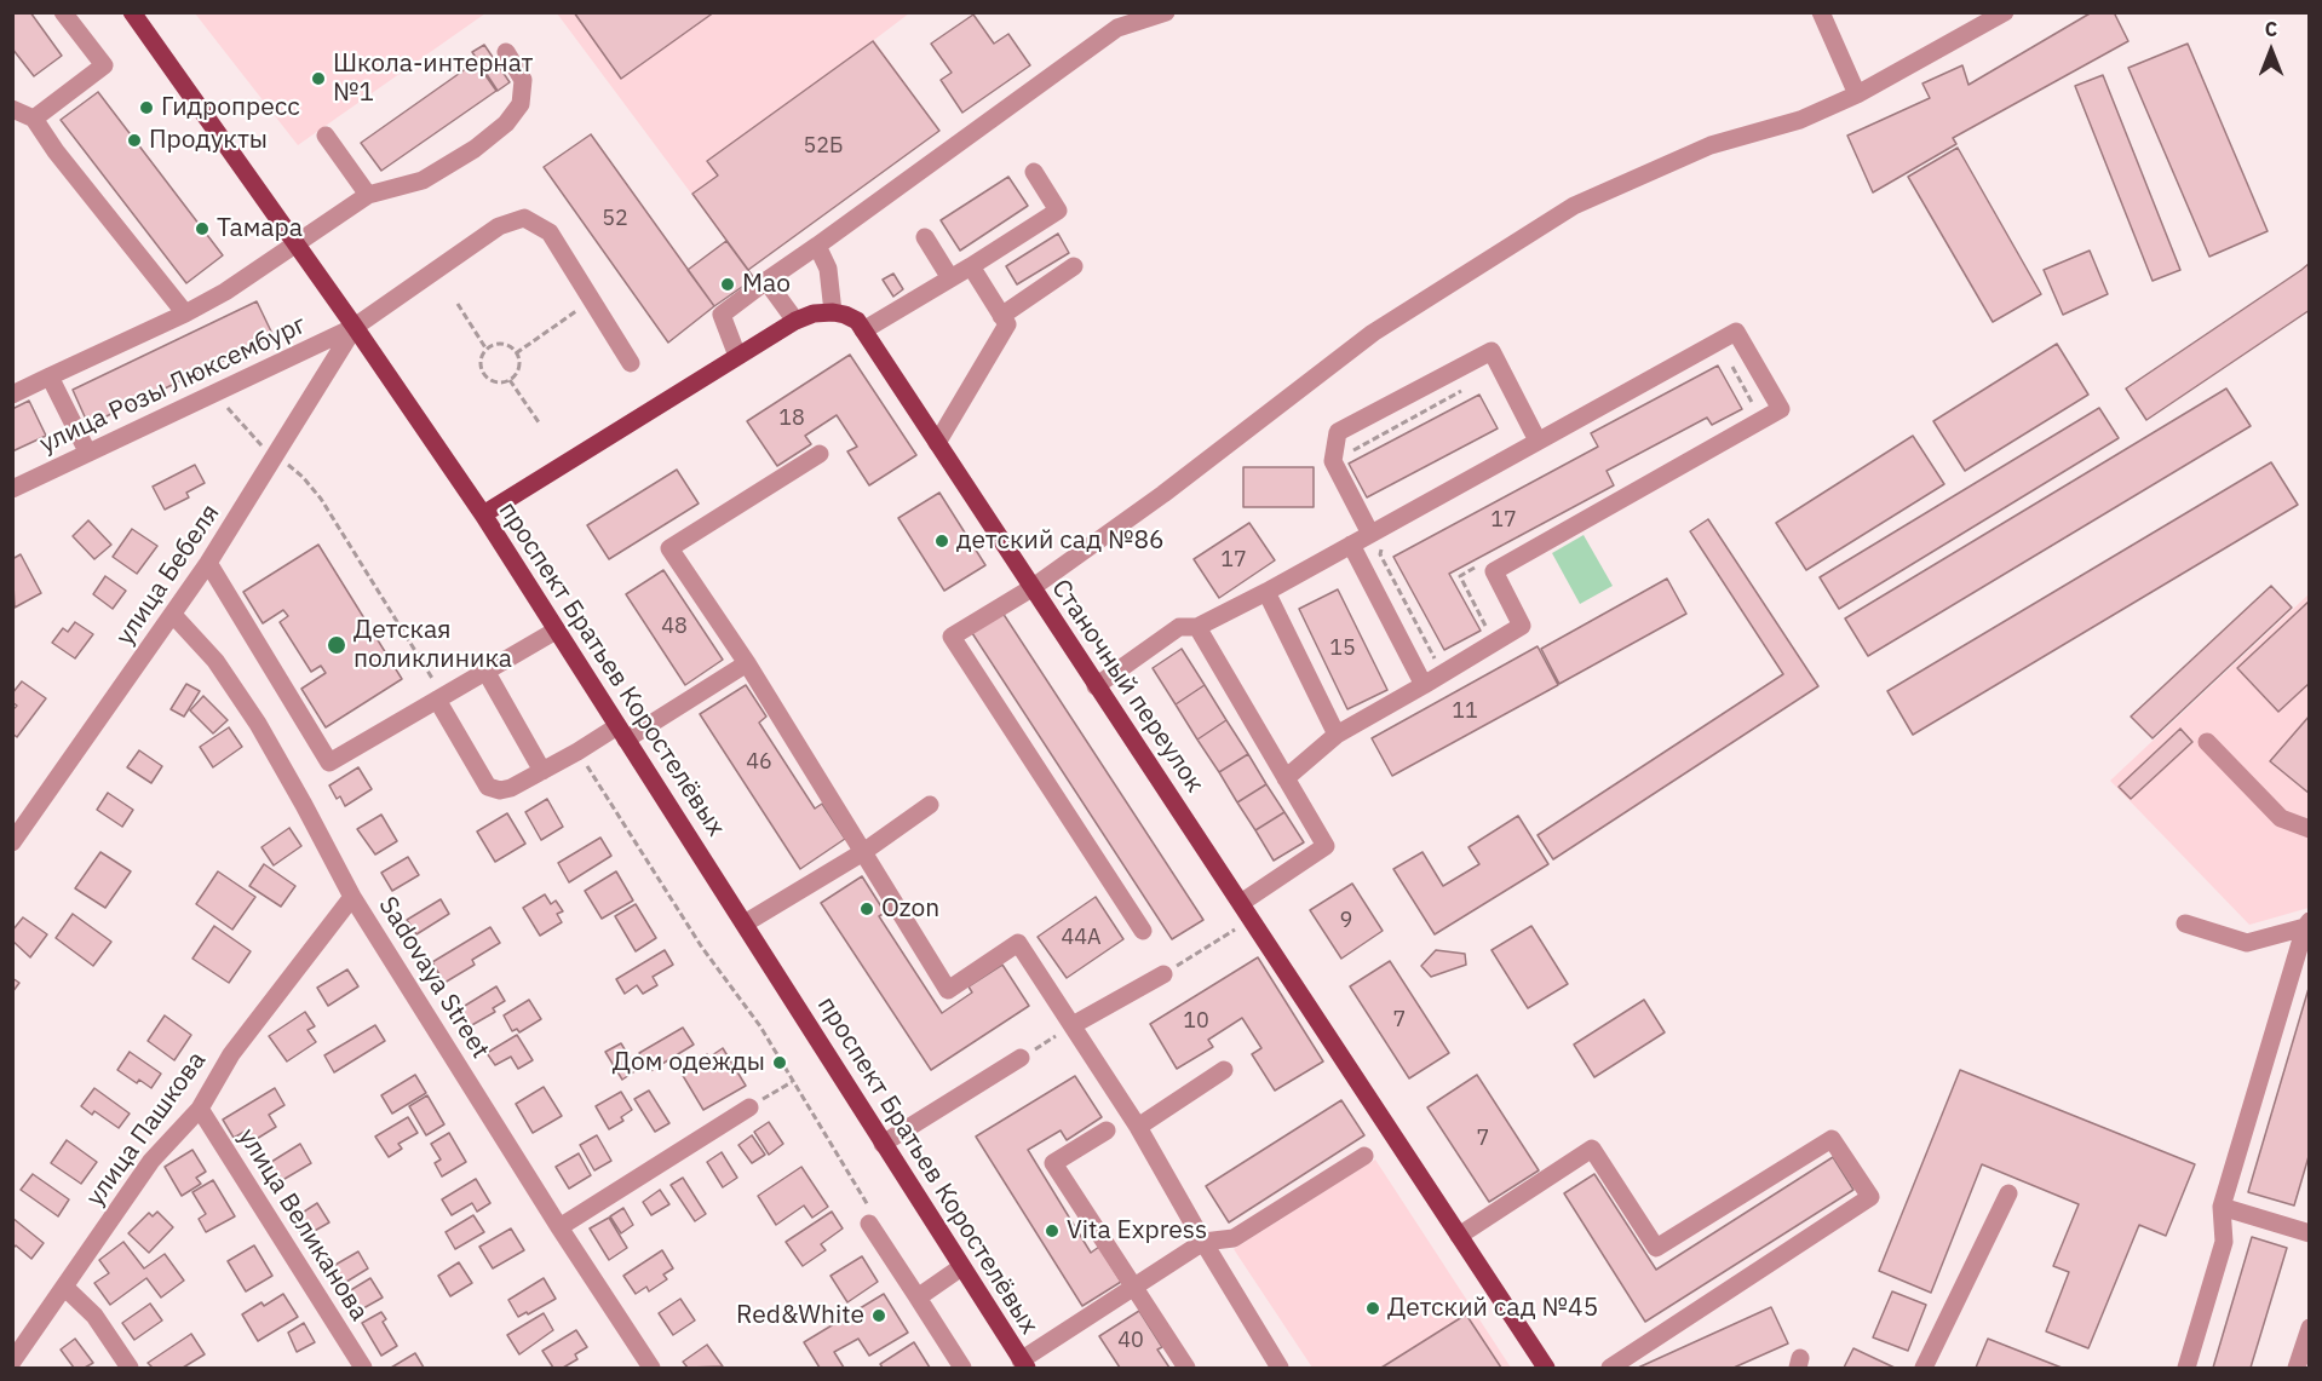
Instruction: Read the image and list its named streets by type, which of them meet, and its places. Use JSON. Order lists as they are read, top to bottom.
{
  "streets": {
    "main road": ["проспект Братьев Коростелёвых", "Станочный переулок"],
    "street": [
      "улица Розы Люксембург",
      "улица Бебеля",
      "Sadovaya Street",
      "улица Пашкова",
      "улица Великанова"
    ]
  },
  "crossings": [
    ["улица Розы Люксембург", "улица Бебеля"],
    ["улица Розы Люксембург", "проспект Братьев Коростелёвых"],
    ["улица Бебеля", "проспект Братьев Коростелёвых"],
    ["улица Бебеля", "Sadovaya Street"],
    ["Sadovaya Street", "улица Пашкова"],
    ["улица Пашкова", "улица Великанова"]
  ],
  "places": [
    "Школа-интернат №1",
    "Гидропресс",
    "Продукты",
    "Тамара",
    "Мао",
    "детский сад №86",
    "Детская поликлиника",
    "Ozon",
    "Дом одежды",
    "Vita Express",
    "Детский сад №45",
    "Red&White"
  ],
  "house_numbers": [
    "52Б",
    "52",
    "18",
    "17",
    "17",
    "48",
    "15",
    "11",
    "46",
    "9",
    "44А",
    "7",
    "10",
    "7",
    "40"
  ],
  "north": "top"
}
